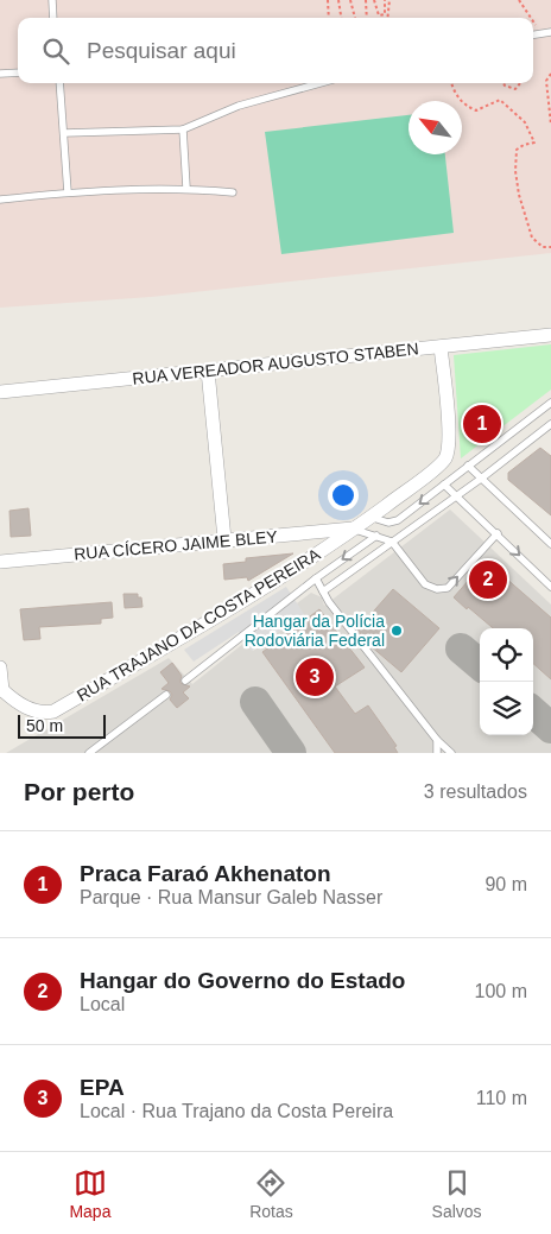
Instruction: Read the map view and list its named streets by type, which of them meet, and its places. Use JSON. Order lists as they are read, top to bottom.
{
  "streets": {
    "street": ["RUA VEREADOR AUGUSTO STABEN", "RUA CÍCERO JAIME BLEY", "RUA TRAJANO DA COSTA PEREIRA"]
  },
  "crossings": [
    ["RUA VEREADOR AUGUSTO STABEN", "RUA TRAJANO DA COSTA PEREIRA"],
    ["RUA CÍCERO JAIME BLEY", "RUA TRAJANO DA COSTA PEREIRA"]
  ],
  "places": ["Hangar da Polícia Rodoviária Federal"],
  "scale_bar": "50 m",
  "north": "top left",
  "page": {
    "search": "Pesquisar aqui",
    "pins": ["1", "2", "3"],
    "scale": "50 m",
    "heading": ["Por perto", "3 resultados"],
    "list": [
      {
        "mark": "1",
        "name": "Praca Faraó Akhenaton",
        "note": "Parque · Rua Mansur Galeb Nasser",
        "value": "90 m"
      },
      {
        "mark": "2",
        "name": "Hangar do Governo do Estado",
        "note": "Local",
        "value": "100 m"
      },
      {
        "mark": "3",
        "name": "EPA",
        "note": "Local · Rua Trajano da Costa Pereira",
        "value": "110 m"
      }
    ],
    "nav": ["Mapa", "Rotas", "Salvos"]
  }
}
